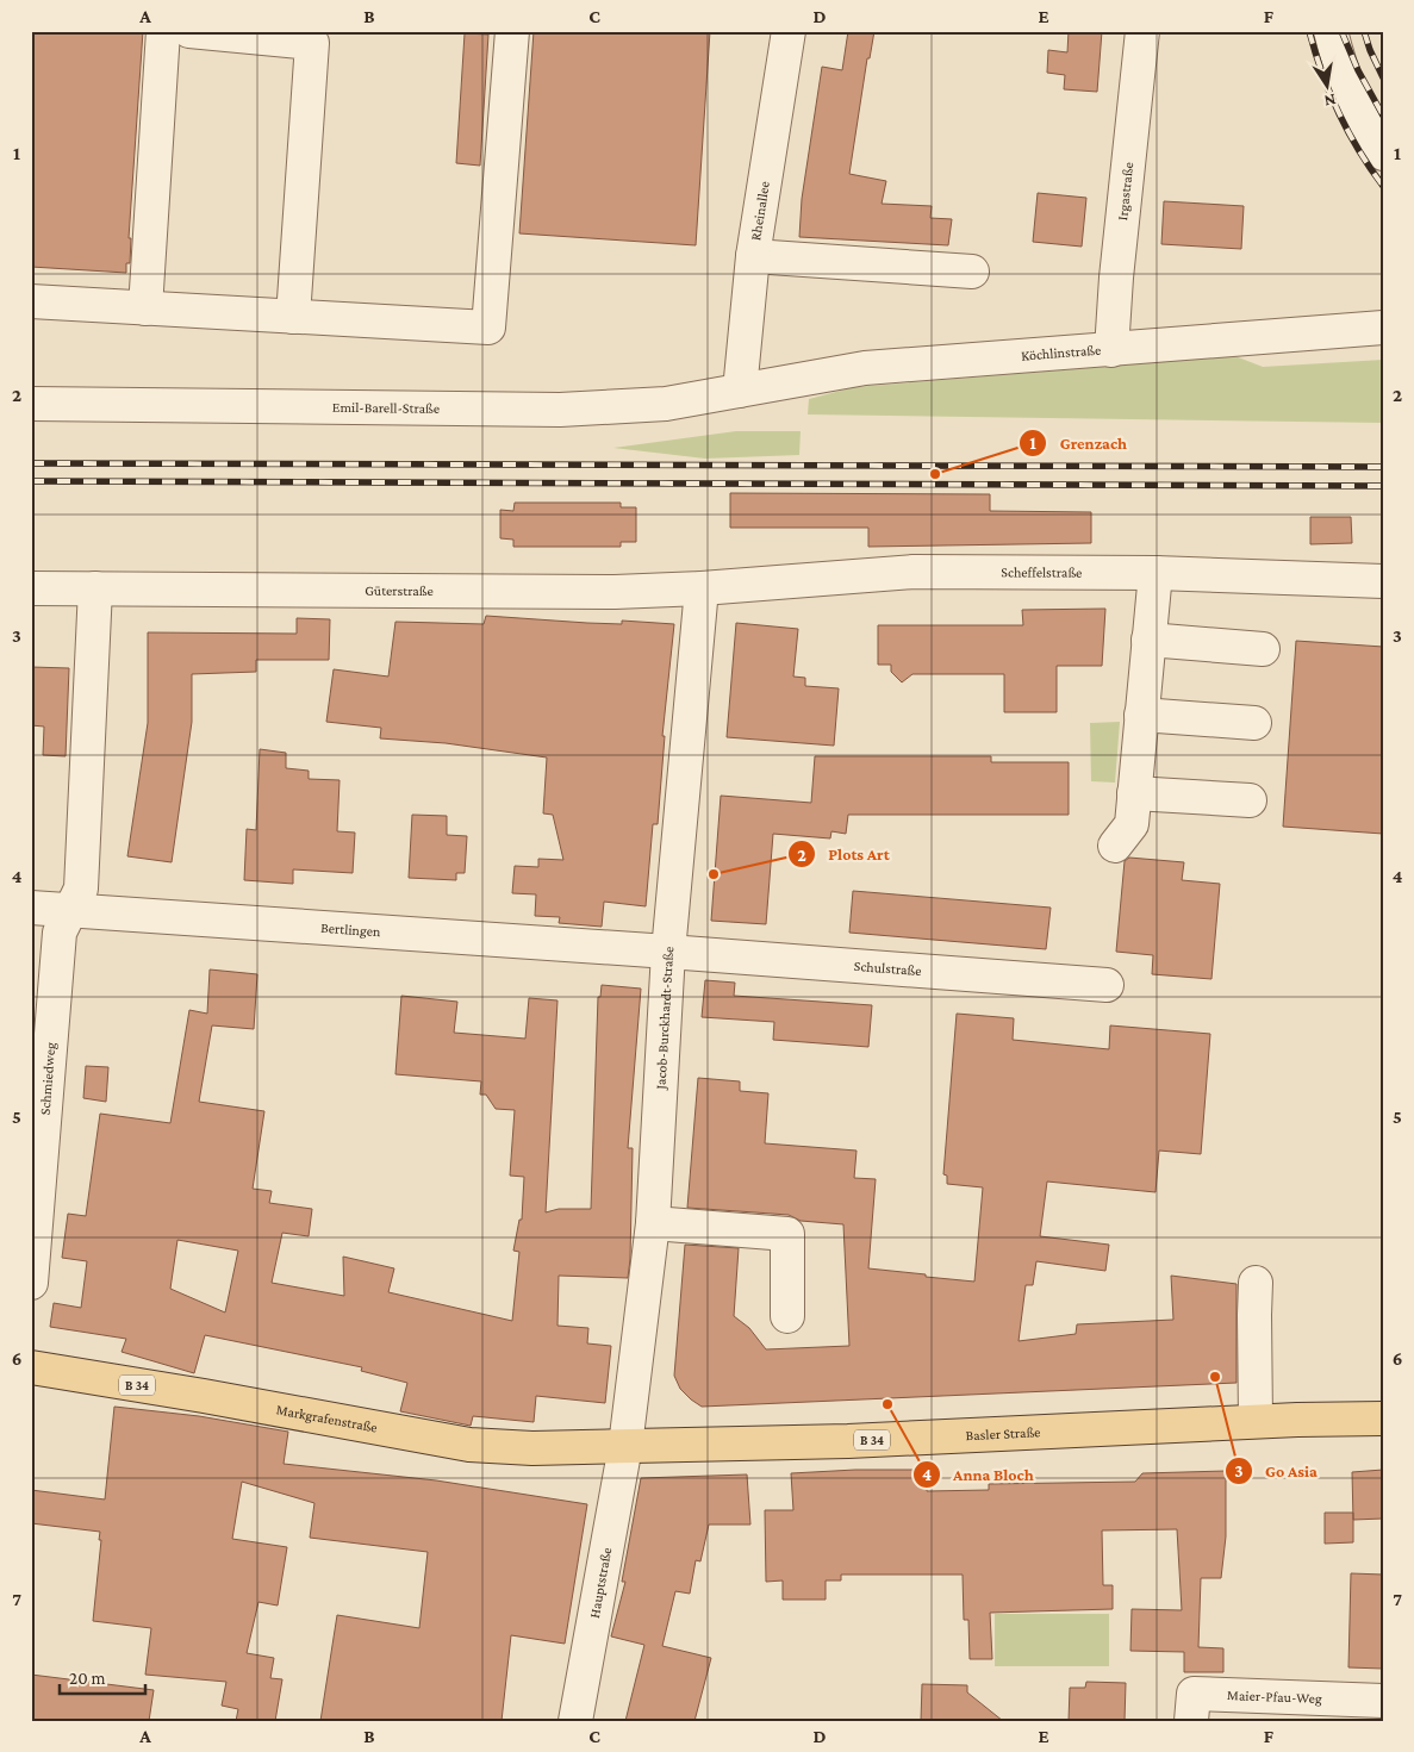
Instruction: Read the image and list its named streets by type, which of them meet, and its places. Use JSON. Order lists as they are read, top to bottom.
{
  "streets": {
    "main road": ["B 34", "Markgrafenstraße", "Basler Straße"],
    "street": [
      "Irgastraße",
      "Rheinallee",
      "Köchlinstraße",
      "Emil-Barell-Straße",
      "Scheffelstraße",
      "Güterstraße",
      "Bertlingen",
      "Schulstraße",
      "Jacob-Burckhardt-Straße",
      "Schmiedweg",
      "Hauptstraße",
      "Maier-Pfau-Weg"
    ]
  },
  "crossings": [
    ["Irgastraße", "Köchlinstraße"],
    ["Rheinallee", "Köchlinstraße"],
    ["Rheinallee", "Emil-Barell-Straße"],
    ["Köchlinstraße", "Emil-Barell-Straße"],
    ["Scheffelstraße", "Güterstraße"],
    ["Scheffelstraße", "Jacob-Burckhardt-Straße"],
    ["Güterstraße", "Jacob-Burckhardt-Straße"],
    ["Bertlingen", "Schulstraße"],
    ["Bertlingen", "Jacob-Burckhardt-Straße"],
    ["Bertlingen", "Schmiedweg"],
    ["Schulstraße", "Jacob-Burckhardt-Straße"],
    ["Jacob-Burckhardt-Straße", "Markgrafenstraße"],
    ["Jacob-Burckhardt-Straße", "Basler Straße"],
    ["Jacob-Burckhardt-Straße", "Hauptstraße"],
    ["Markgrafenstraße", "Basler Straße"],
    ["Markgrafenstraße", "Hauptstraße"],
    ["Basler Straße", "Hauptstraße"]
  ],
  "places": [
    "Grenzach",
    "Plots Art",
    "Go Asia",
    "Anna Bloch"
  ],
  "scale_bar": "20 m",
  "north": "bottom",
  "grid": {
    "columns": [
      "A",
      "B",
      "C",
      "D",
      "E",
      "F"
    ],
    "rows": [
      "1",
      "2",
      "3",
      "4",
      "5",
      "6",
      "7"
    ]
  }
}
